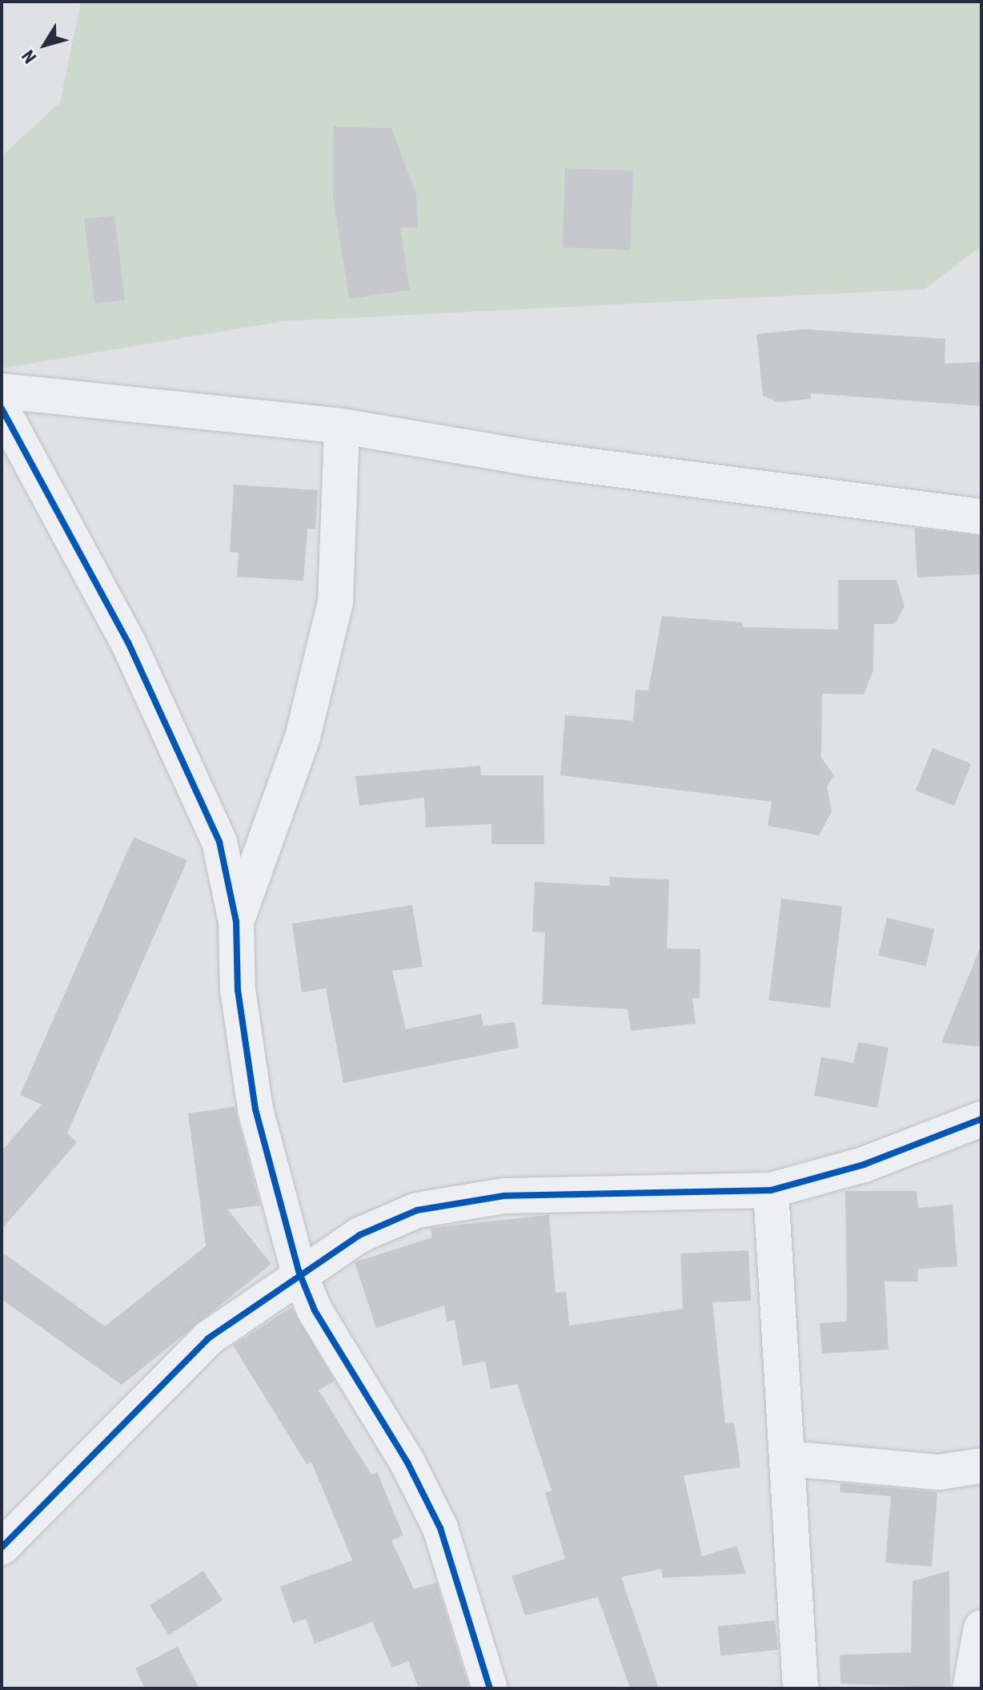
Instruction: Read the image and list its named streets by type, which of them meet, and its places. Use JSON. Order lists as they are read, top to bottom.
{
  "north": "bottom left"
}
